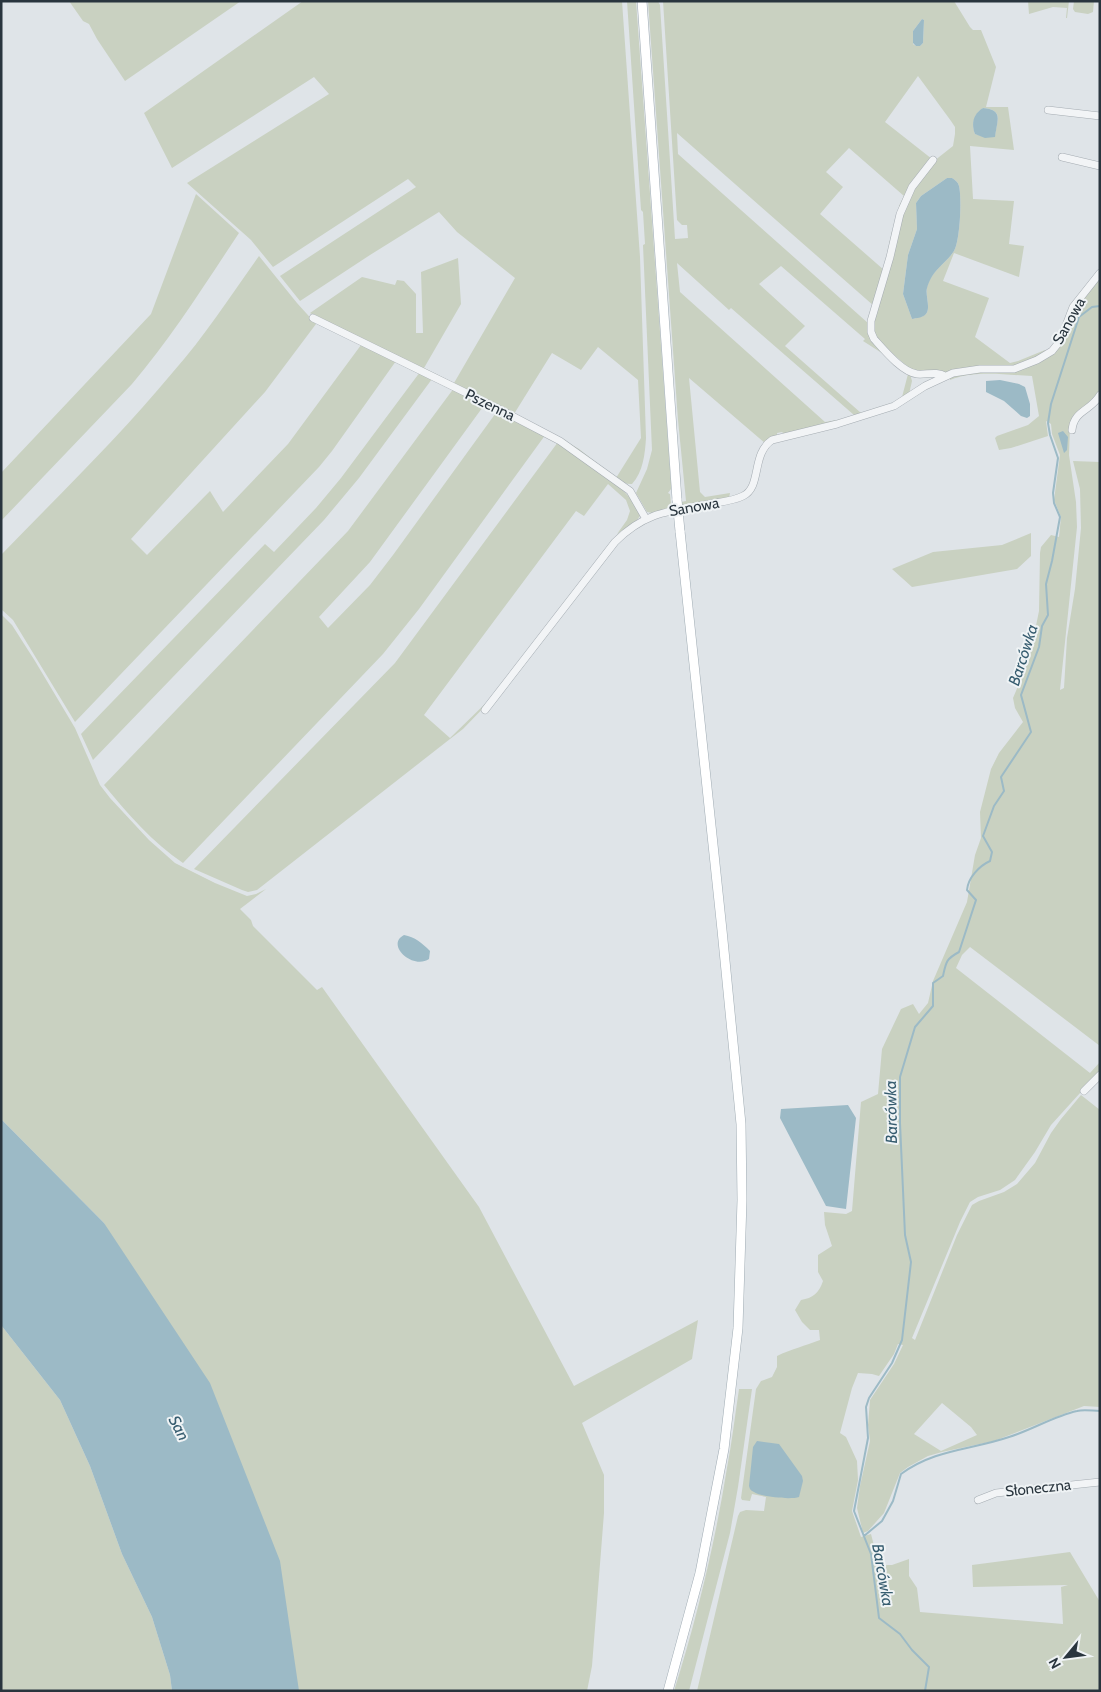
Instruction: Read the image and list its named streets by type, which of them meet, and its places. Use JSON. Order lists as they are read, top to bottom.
{
  "streets": {
    "street": ["Sanowa", "Pszenna", "Słoneczna"]
  },
  "crossings": [
    ["Sanowa", "Pszenna"]
  ],
  "water": ["Barcówka", "San"],
  "north": "bottom left"
}
